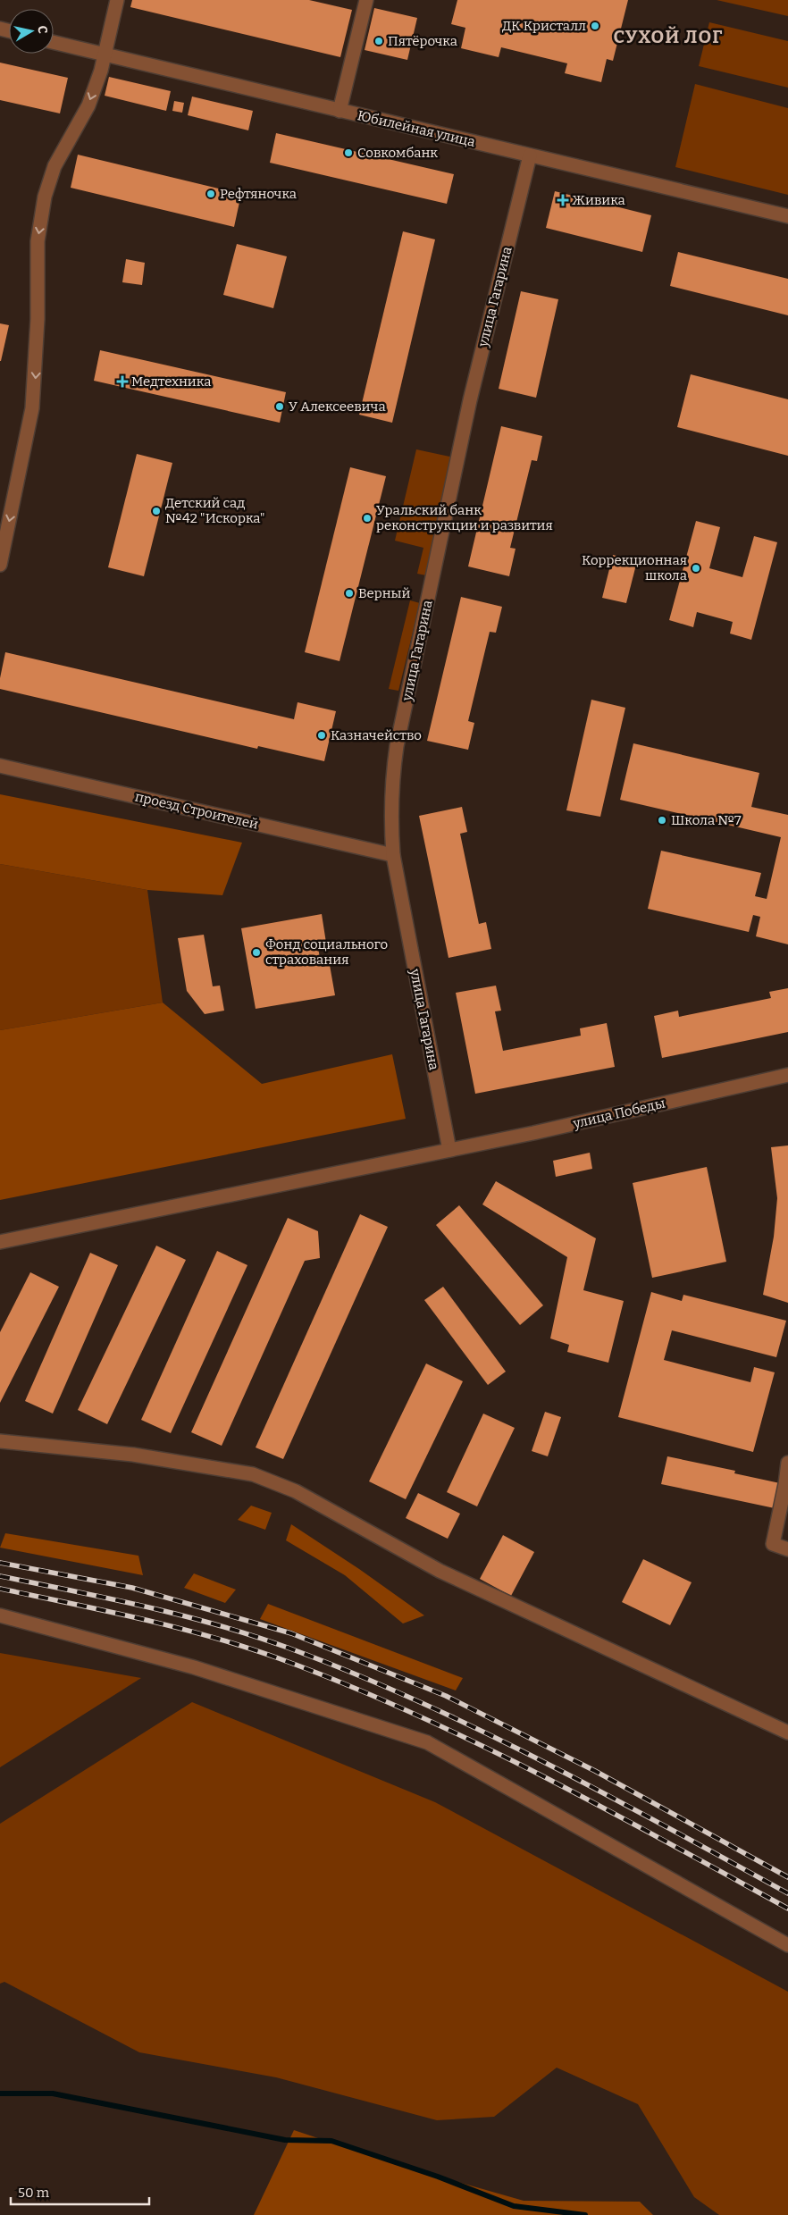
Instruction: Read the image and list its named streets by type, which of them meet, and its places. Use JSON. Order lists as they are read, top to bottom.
{
  "streets": {
    "street": [
      "Юбилейная улица",
      "улица Гагарина",
      "проезд Строителей",
      "улица Победы"
    ]
  },
  "crossings": [
    ["Юбилейная улица", "улица Гагарина"],
    ["улица Гагарина", "проезд Строителей"],
    ["улица Гагарина", "улица Победы"]
  ],
  "districts": ["СУХОЙ ЛОГ"],
  "places": {
    "other": [
      "ДК Кристалл",
      "Пятёрочка",
      "Совкомбанк",
      "Рефтяночка",
      "У Алексеевича",
      "Детский сад №42 \"Искорка\"",
      "Уральский банк реконструкции и развития",
      "Коррекционная школа",
      "Верный",
      "Казначейство",
      "Школа №7",
      "Фонд социального страхования"
    ],
    "health": ["Живика", "Медтехника"]
  },
  "scale_bar": "50 m",
  "north": "right"
}
